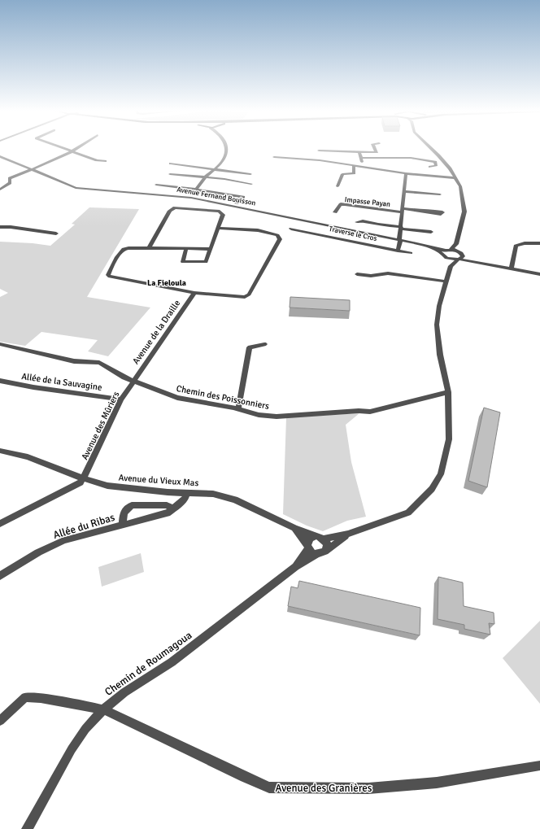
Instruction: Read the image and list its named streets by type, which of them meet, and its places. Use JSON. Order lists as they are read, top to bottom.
{
  "streets": {
    "street": [
      "Avenue Fernand Bouisson",
      "Impasse Payan",
      "Traverse le Cros",
      "Avenue de la Draille",
      "Allée de la Sauvagine",
      "Chemin des Poissonniers",
      "Avenue des Mûriers",
      "Avenue du Vieux Mas",
      "Allée du Ribas",
      "Chemin de Roumagoua",
      "Avenue des Granières"
    ]
  },
  "crossings": [
    ["Avenue de la Draille", "Chemin des Poissonniers"],
    ["Avenue de la Draille", "Avenue des Mûriers"],
    ["Allée de la Sauvagine", "Avenue des Mûriers"],
    ["Chemin des Poissonniers", "Avenue des Mûriers"],
    ["Avenue des Mûriers", "Avenue du Vieux Mas"],
    ["Avenue du Vieux Mas", "Chemin de Roumagoua"],
    ["Chemin de Roumagoua", "Avenue des Granières"]
  ],
  "districts": ["La Fieloula"]
}
